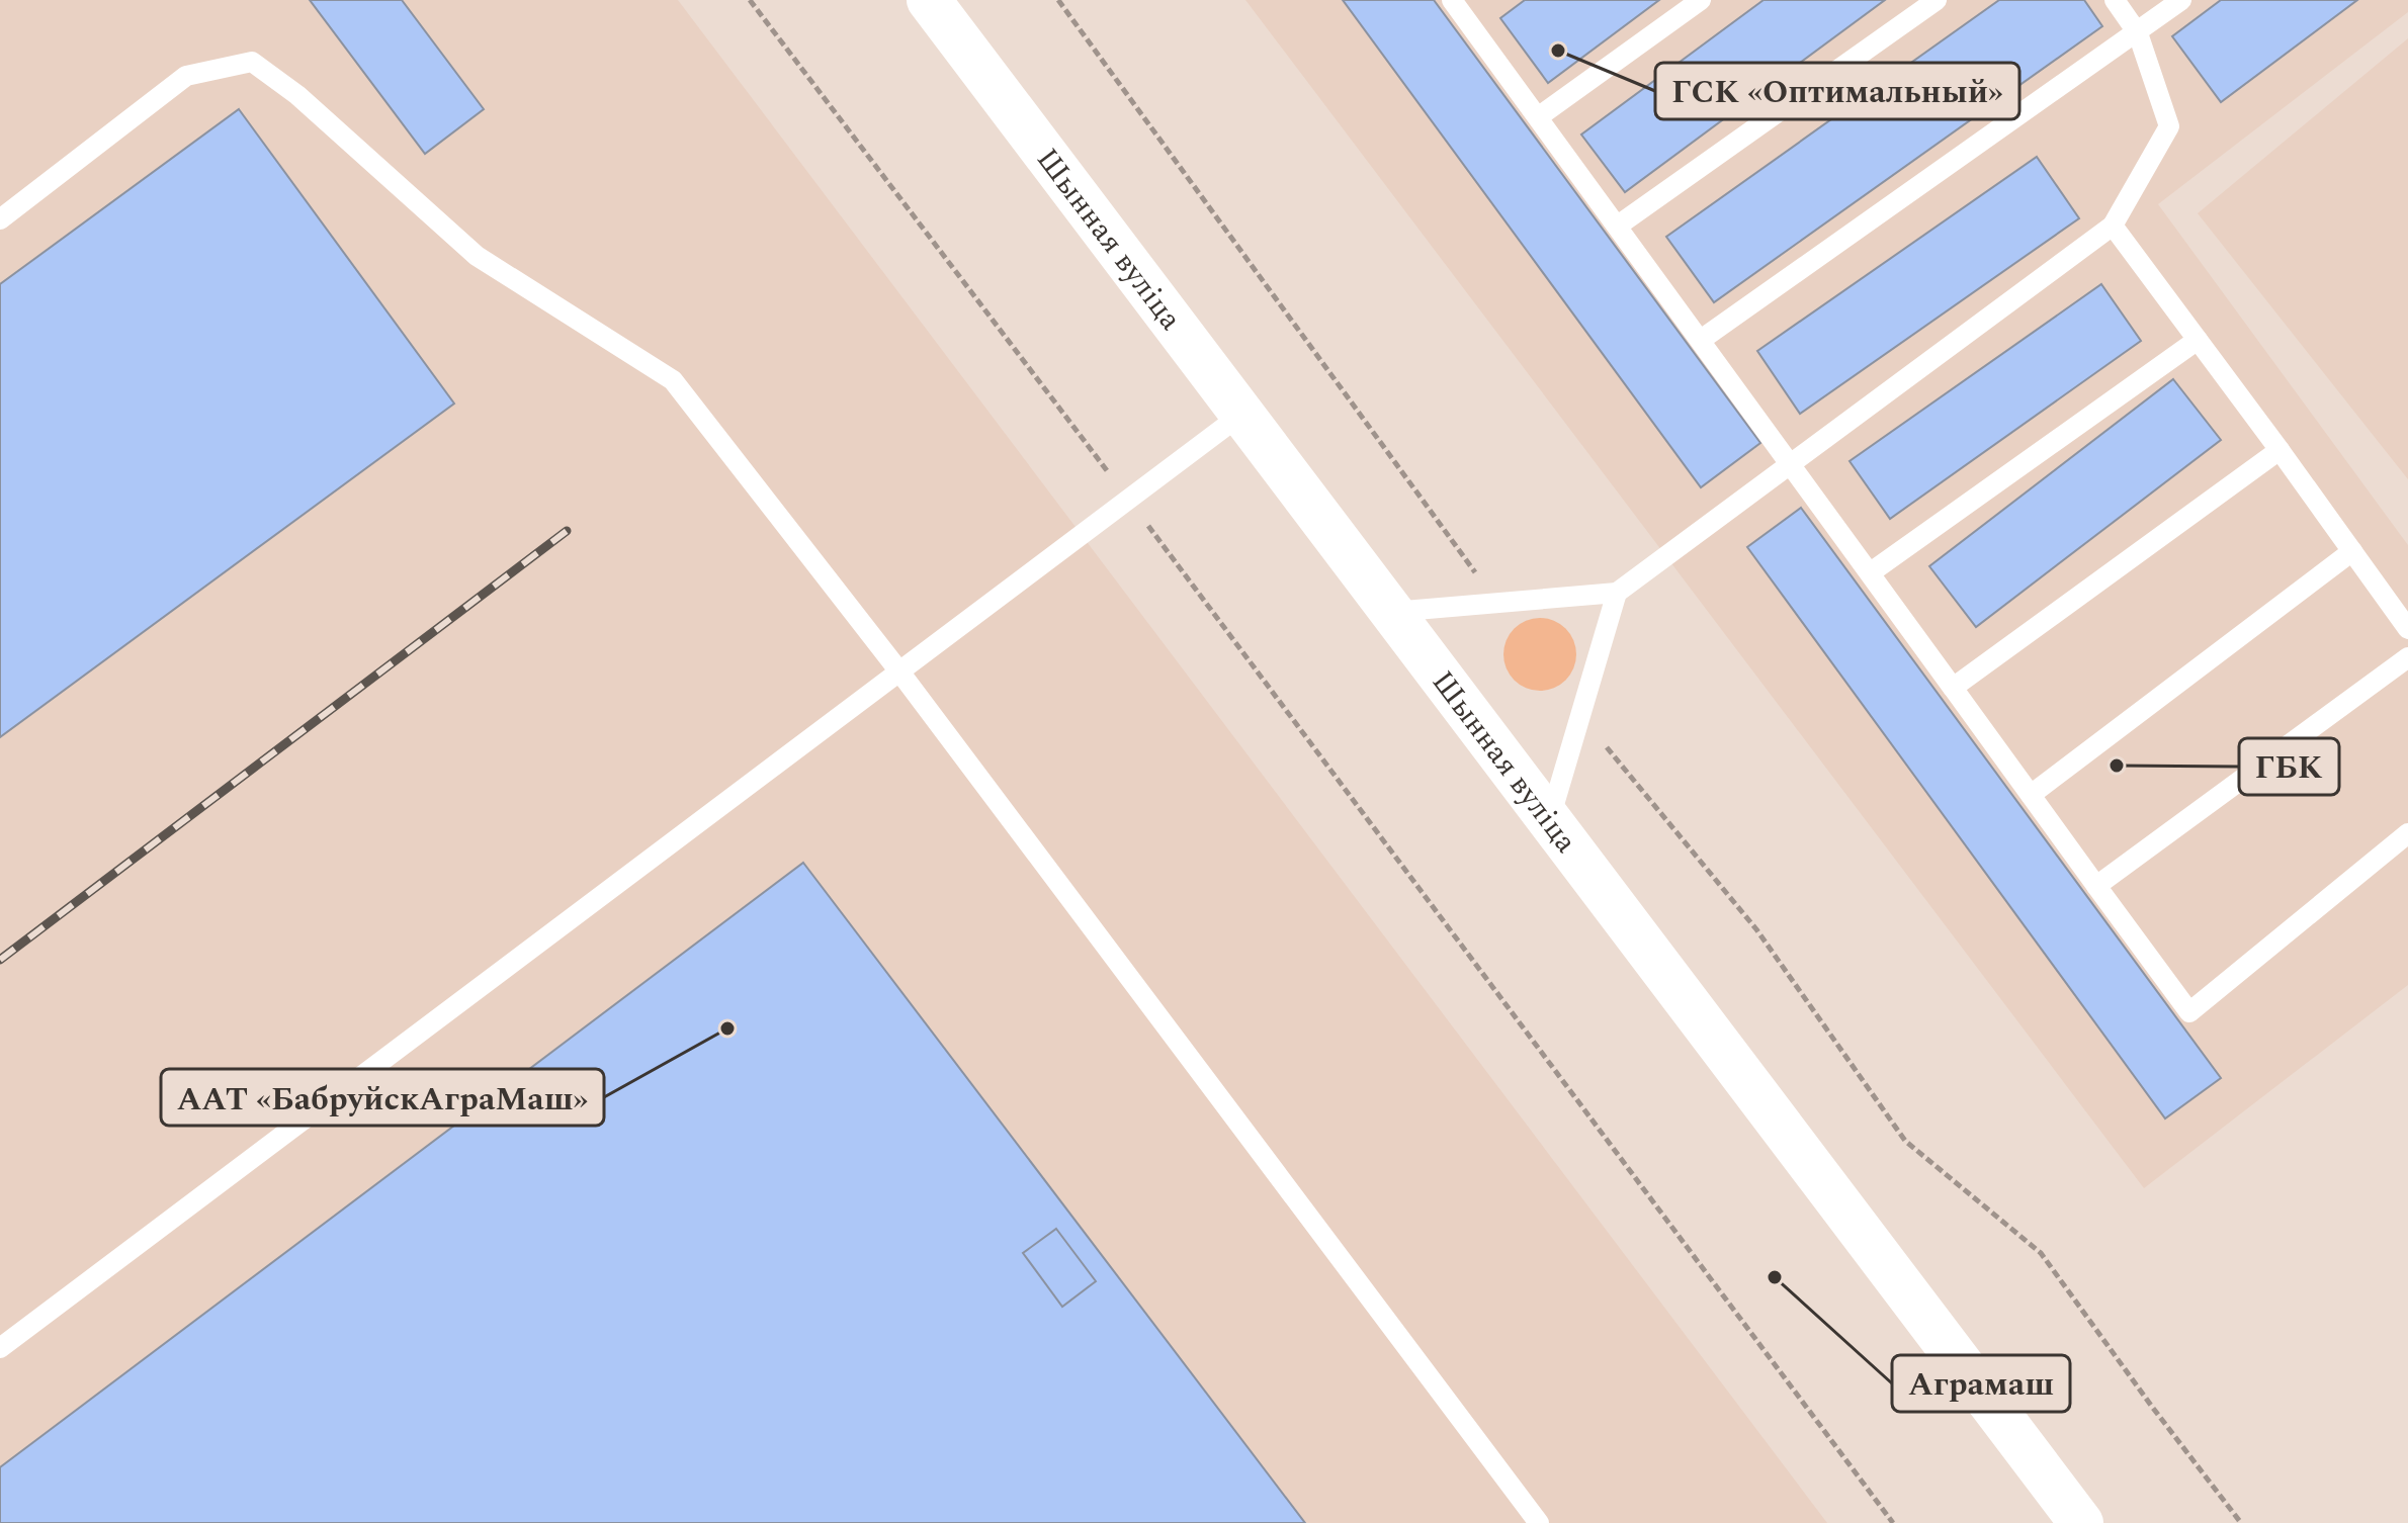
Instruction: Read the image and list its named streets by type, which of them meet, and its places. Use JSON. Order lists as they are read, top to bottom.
{
  "streets": {
    "main road": ["Шынная вуліца"]
  },
  "places": [
    "ГСК «Оптимальный»",
    "ГБК",
    "ААТ «БабруйскАграМаш»",
    "Аграмаш"
  ]
}
